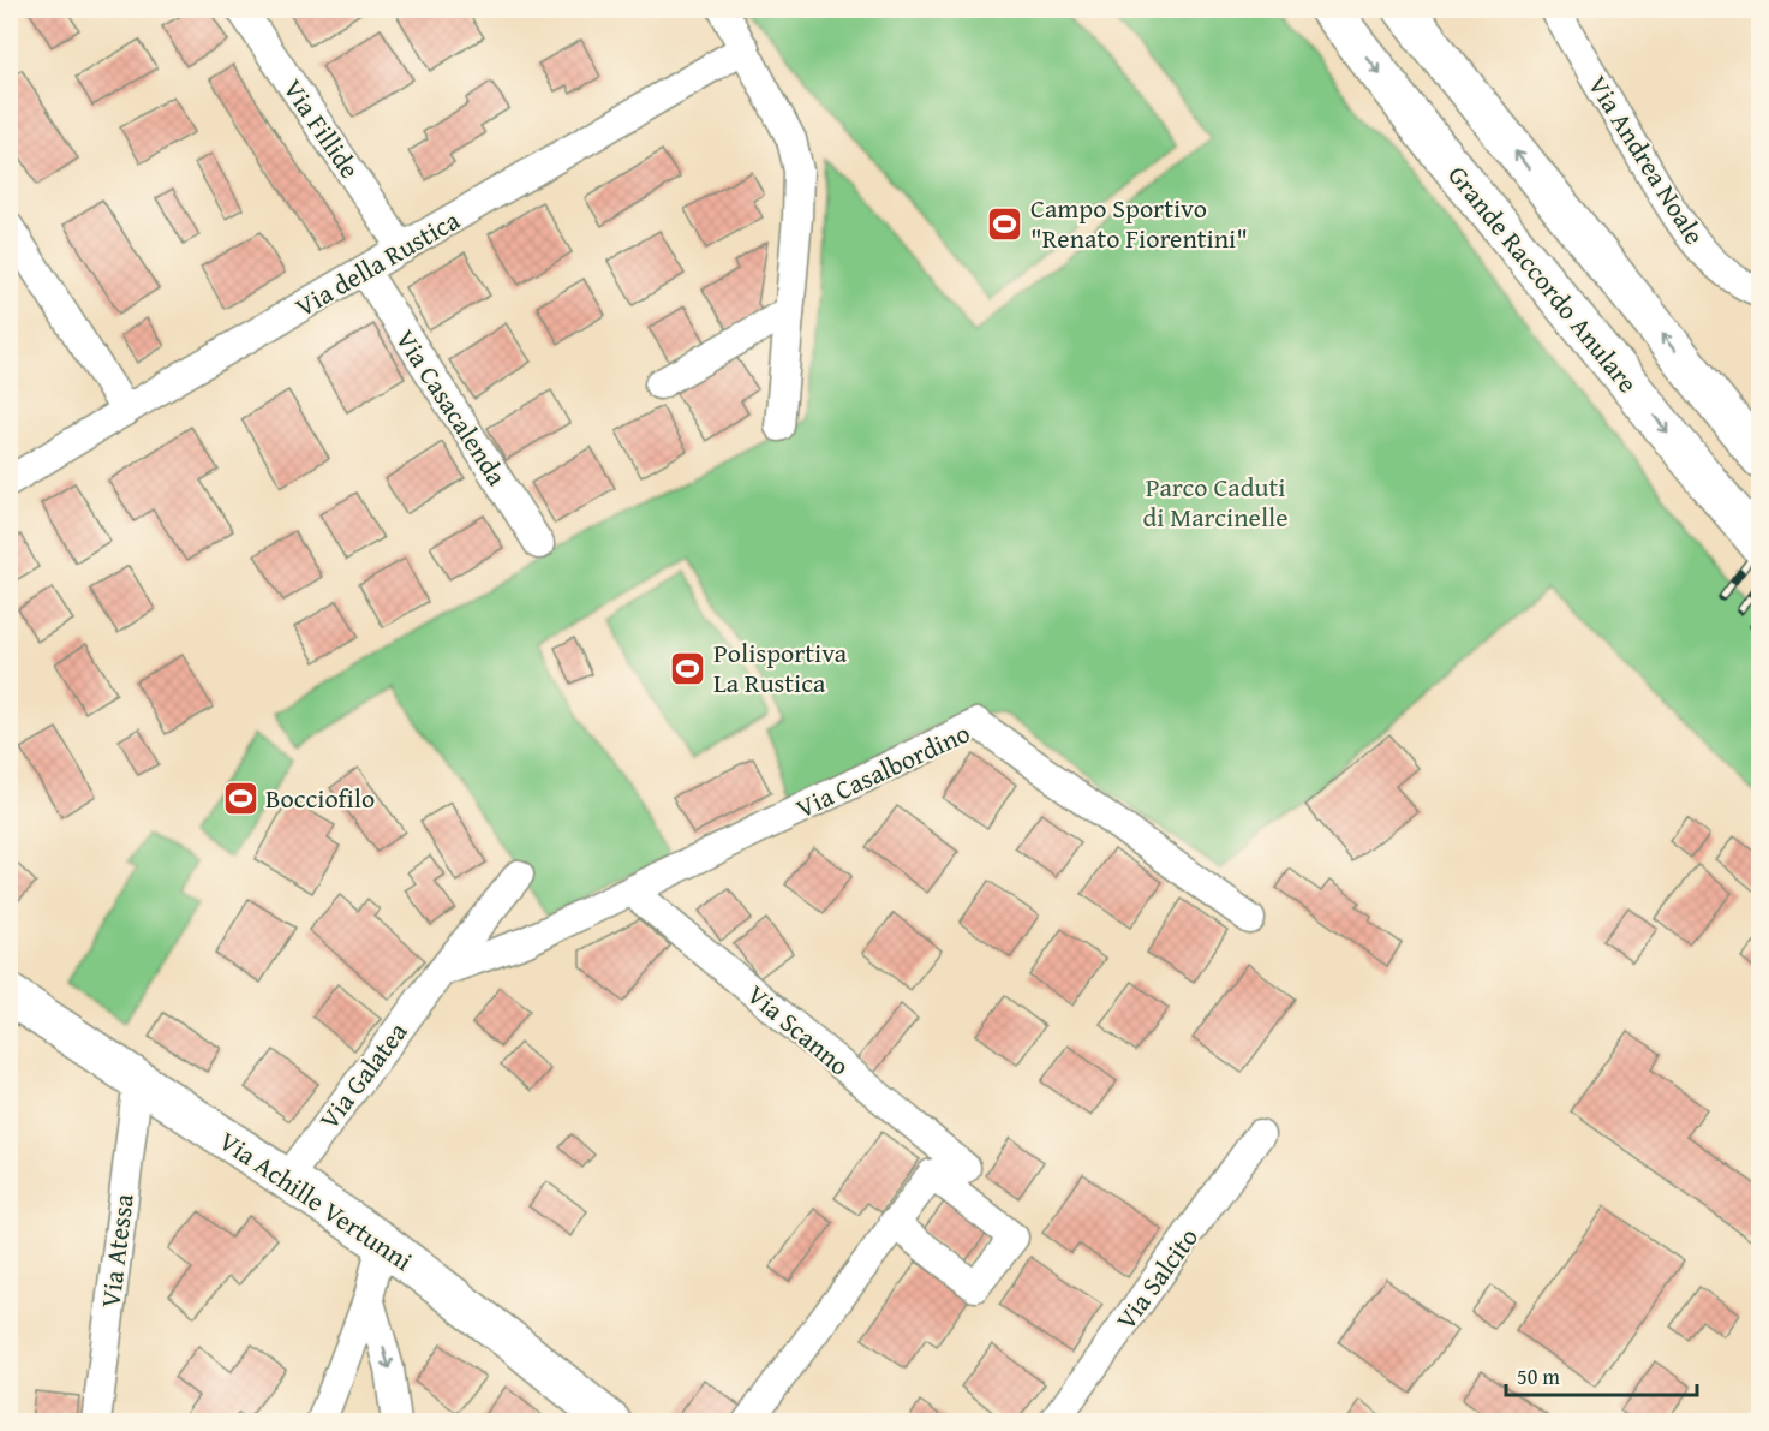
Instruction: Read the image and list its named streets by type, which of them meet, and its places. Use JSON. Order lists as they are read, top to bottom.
{
  "streets": {
    "main road": ["Grande Raccordo Anulare", "Via Achille Vertunni"],
    "street": [
      "Via Fillide",
      "Via Andrea Noale",
      "Via della Rustica",
      "Via Casacalenda",
      "Via Casalbordino",
      "Via Scanno",
      "Via Galatea",
      "Via Atessa",
      "Via Salcito"
    ]
  },
  "crossings": [
    ["Via Fillide", "Via della Rustica"],
    ["Via della Rustica", "Via Casacalenda"],
    ["Via Casalbordino", "Via Scanno"],
    ["Via Casalbordino", "Via Galatea"],
    ["Via Galatea", "Via Achille Vertunni"],
    ["Via Achille Vertunni", "Via Atessa"]
  ],
  "parks": ["Parco Caduti di Marcinelle"],
  "places": {
    "sports": ["Campo Sportivo \"Renato Fiorentini\"", "Polisportiva La Rustica", "Bocciofilo"]
  },
  "scale_bar": "50 m"
}
